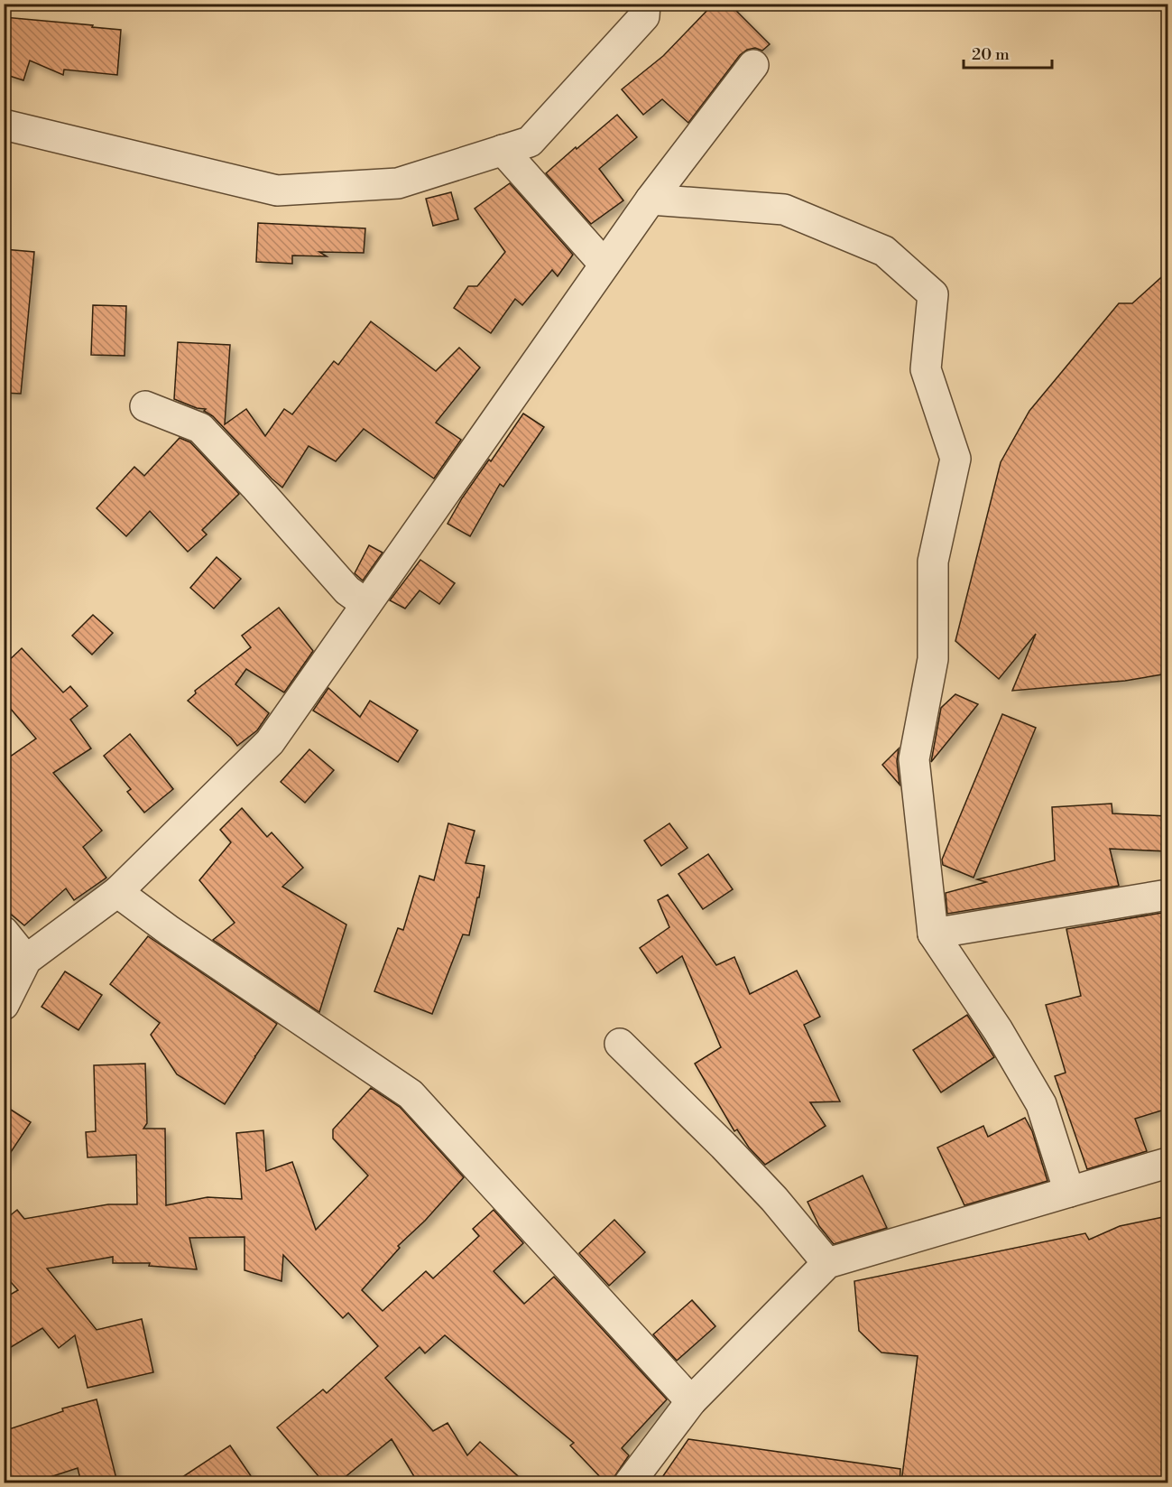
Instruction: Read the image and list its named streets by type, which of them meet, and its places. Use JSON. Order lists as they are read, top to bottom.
{
  "scale_bar": "20 m"
}
